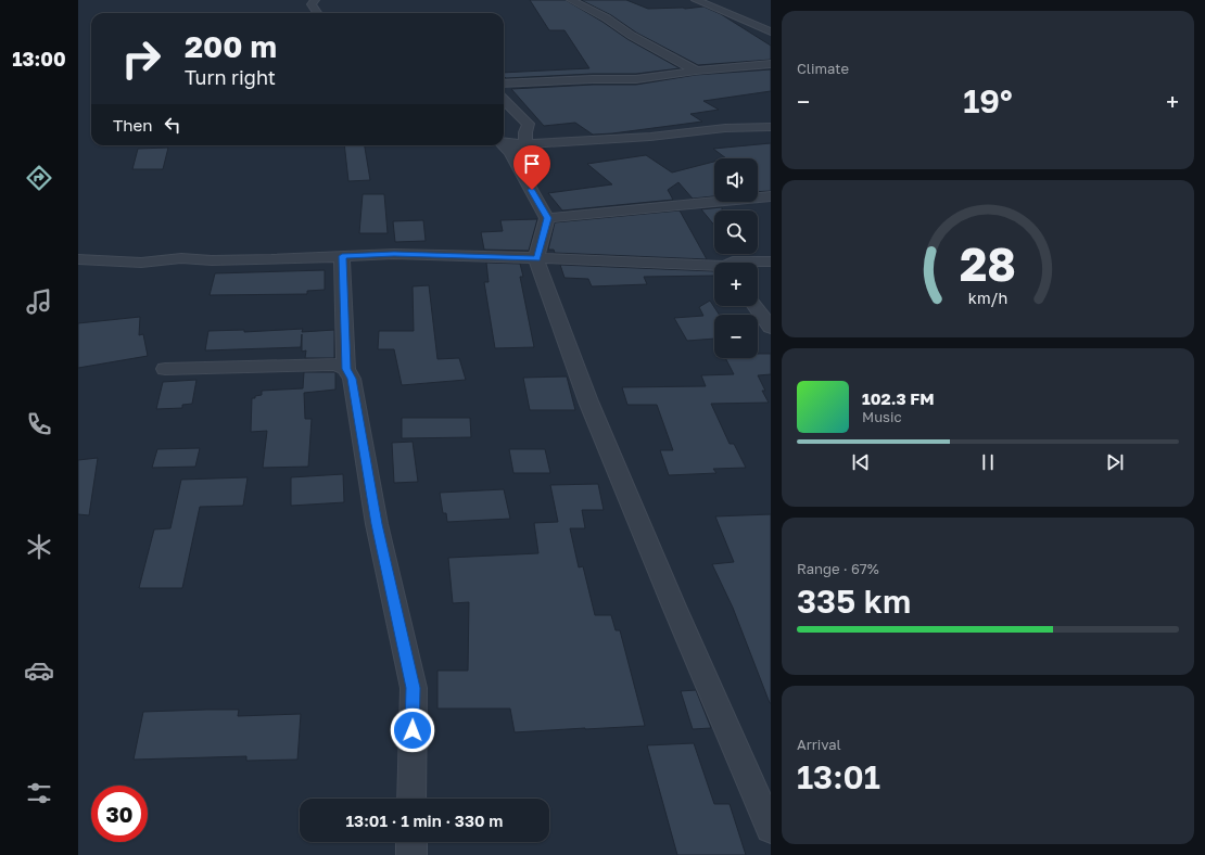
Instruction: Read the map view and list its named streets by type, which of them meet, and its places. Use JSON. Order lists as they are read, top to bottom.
{
  "page": {
    "tabs": "13:00",
    "tile": [
      "Climate",
      ["Range · 67%", "335 km"],
      ["Arrival", "13:01"]
    ],
    "turn": ["200 m", "Turn right"],
    "heat": ["−", "19°", "+"],
    "then": "Then",
    "map_buttons": ["+", "−"],
    "song": ["102.3 FM", "Music"],
    "limit": "30",
    "trip": "13:01 · 1 min · 330 m",
    "gauge": ["28", "km/h"]
  }
}
